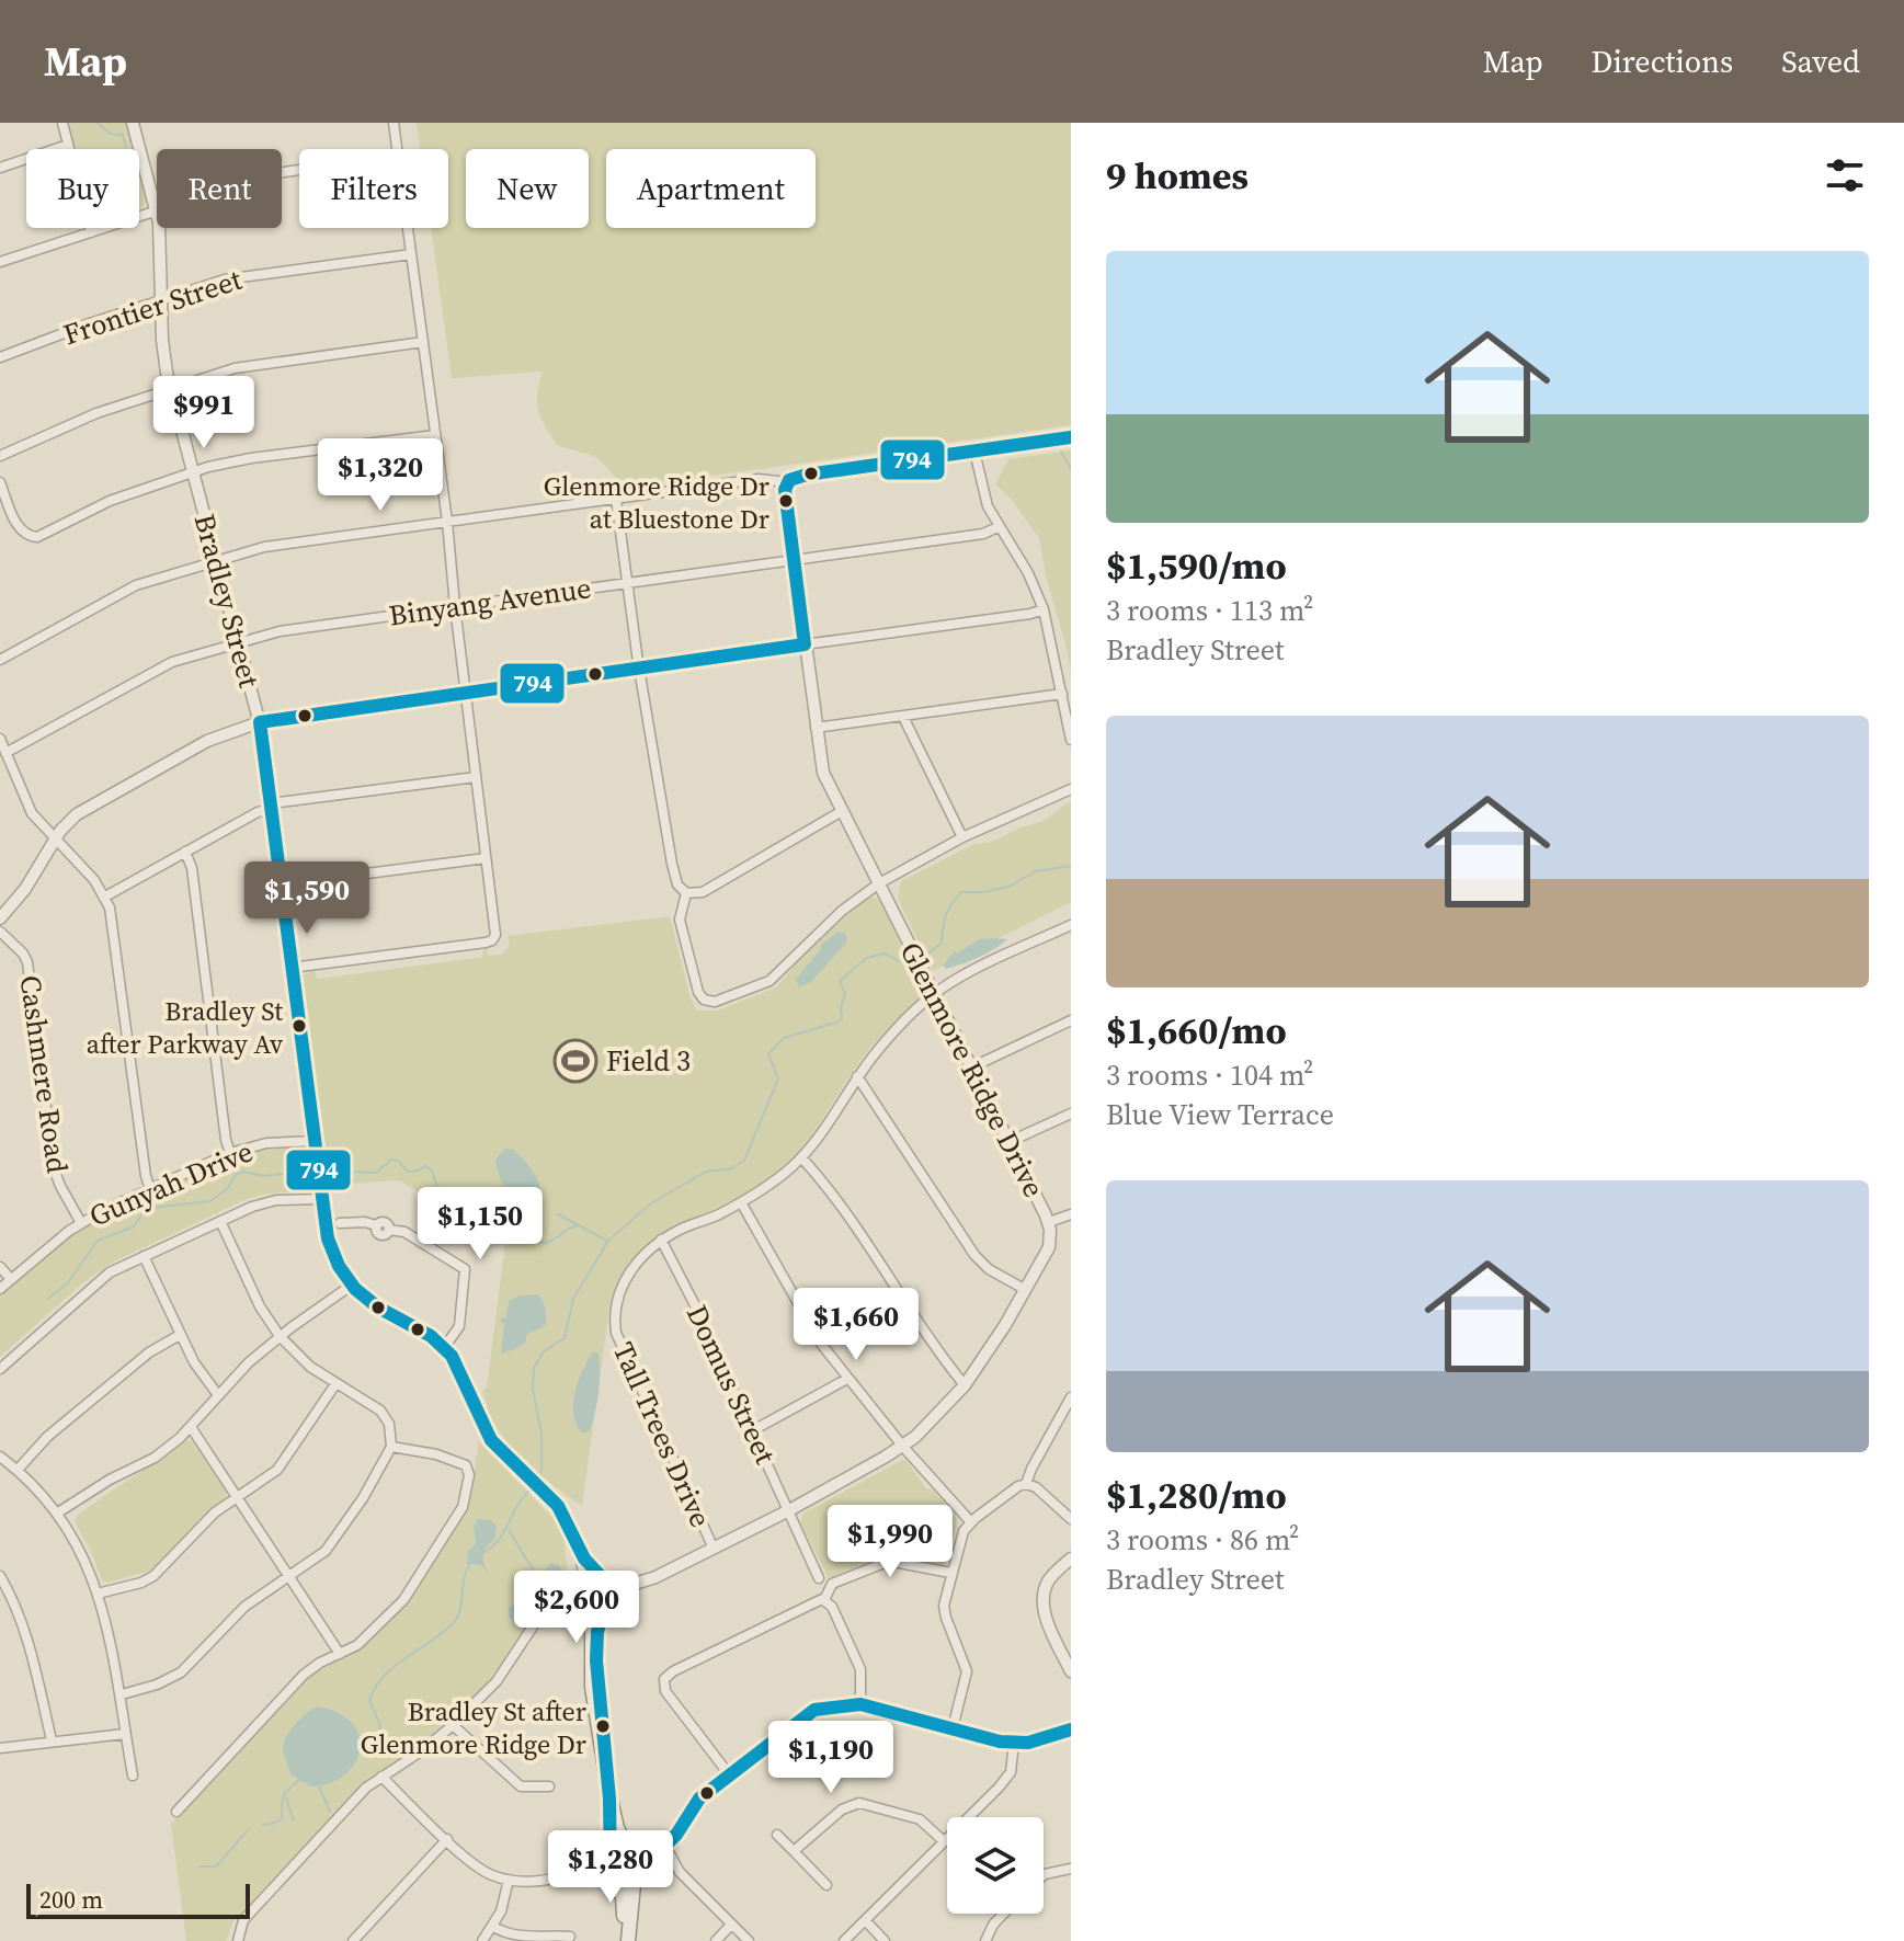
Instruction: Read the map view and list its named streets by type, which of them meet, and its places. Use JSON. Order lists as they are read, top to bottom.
{
  "streets": {
    "street": [
      "Frontier Street",
      "Bradley Street",
      "Binyang Avenue",
      "Glenmore Ridge Drive",
      "Cashmere Road",
      "Gunyah Drive",
      "Domus Street",
      "Tall Trees Drive"
    ]
  },
  "crossings": [
    ["Frontier Street", "Bradley Street"],
    ["Bradley Street", "Binyang Avenue"],
    ["Bradley Street", "Gunyah Drive"],
    ["Binyang Avenue", "Glenmore Ridge Drive"],
    ["Glenmore Ridge Drive", "Domus Street"],
    ["Glenmore Ridge Drive", "Tall Trees Drive"],
    ["Cashmere Road", "Gunyah Drive"],
    ["Domus Street", "Tall Trees Drive"]
  ],
  "places": {
    "other": ["Glenmore Ridge Dr at Bluestone Dr", "Bradley St after Parkway Av", "Bradley St after Glenmore Ridge Dr"],
    "sports": ["Field 3"]
  },
  "lines": ["transit line 794"],
  "scale_bar": "200 m",
  "page": {
    "header": "Map",
    "nav": ["Map", "Directions", "Saved"],
    "heading": "9 homes",
    "chip": [
      "Buy",
      "Rent",
      "Filters",
      "New",
      "Apartment"
    ],
    "list": [
      {
        "name": "$1,590/mo",
        "note": "3 rooms · 113 m² · Bradley Street"
      },
      {
        "name": "$1,660/mo",
        "note": "3 rooms · 104 m² · Blue View Terrace"
      },
      {
        "name": "$1,280/mo",
        "note": "3 rooms · 86 m² · Bradley Street"
      }
    ],
    "price": [
      "$991",
      "$1,320",
      "$1,590",
      "$1,150",
      "$1,660",
      "$1,990",
      "$2,600",
      "$1,190",
      "$1,280"
    ],
    "scale": "200 m"
  }
}
